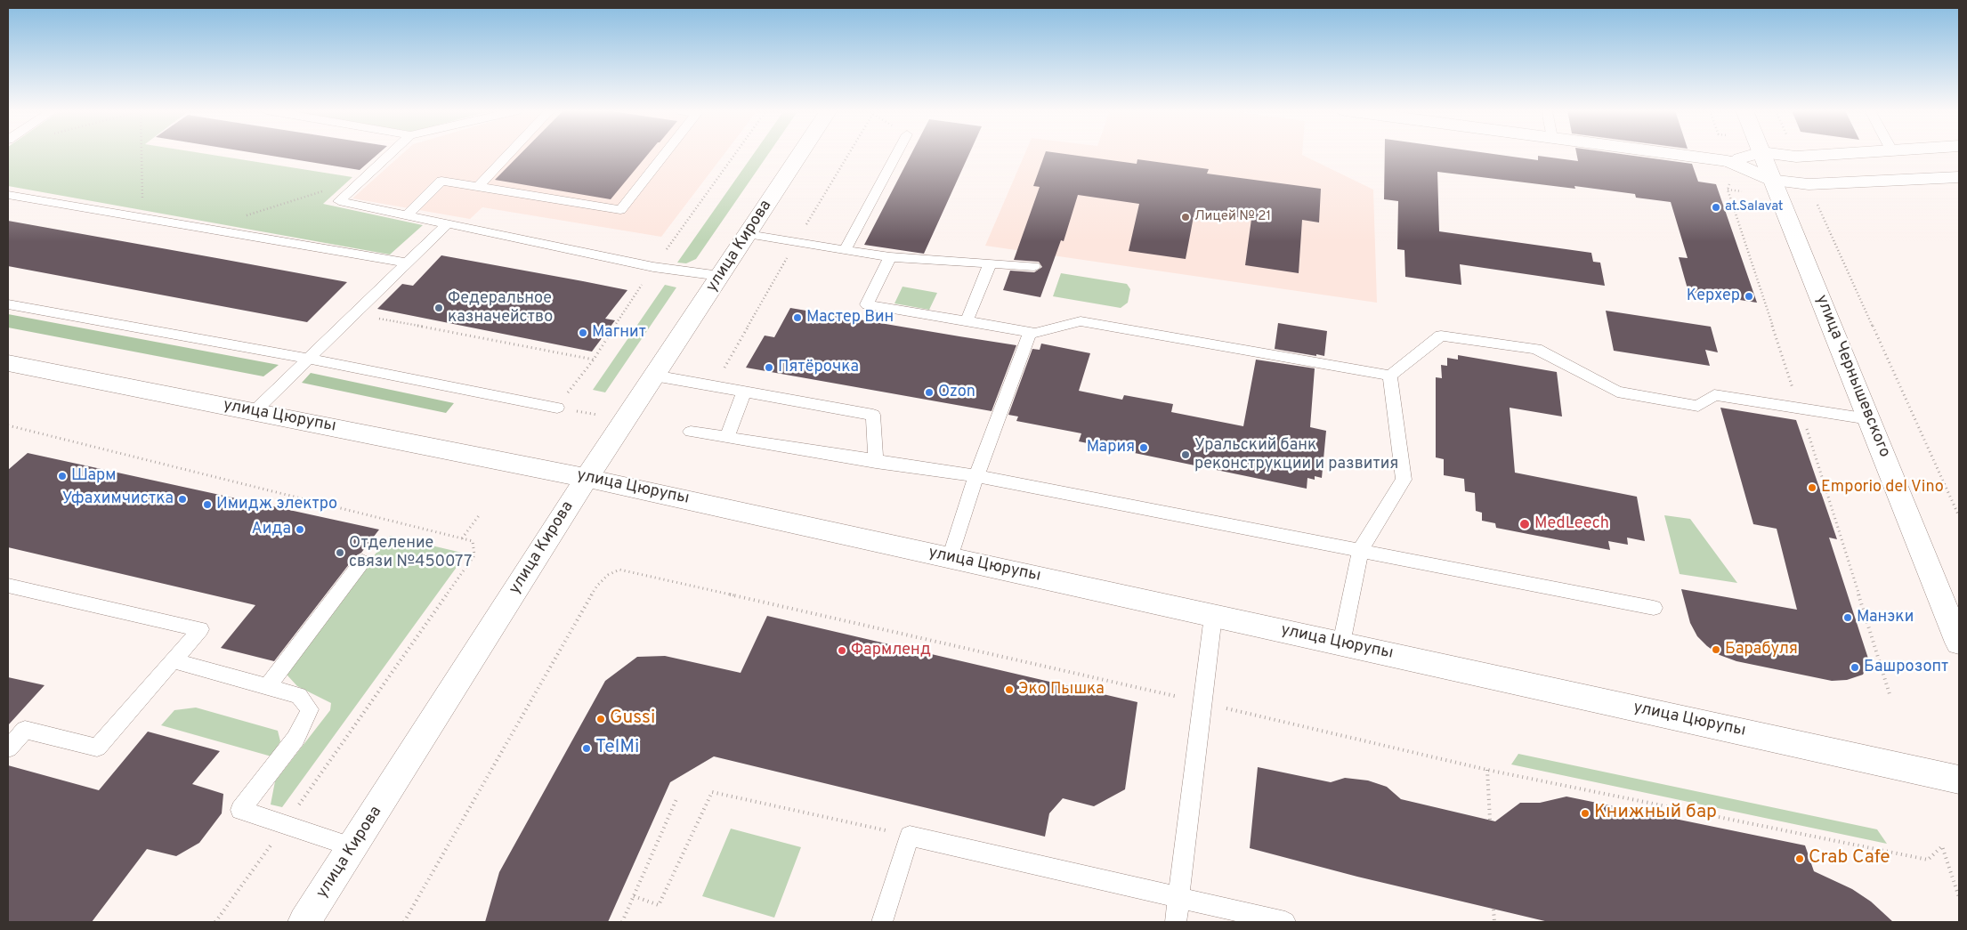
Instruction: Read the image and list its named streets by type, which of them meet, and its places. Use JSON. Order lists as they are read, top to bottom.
{
  "streets": {
    "street": ["улица Кирова", "улица Чернышевского", "улица Цюрупы"]
  },
  "crossings": [
    ["улица Кирова", "улица Цюрупы"]
  ],
  "places": [
    "at.Salavat",
    "Лицей № 21",
    "Керхер",
    "Федеральное казначейство",
    "Мастер Вин",
    "Магнит",
    "Пятёрочка",
    "Ozon",
    "Мария",
    "Уральский банк реконструкции и развития",
    "Шарм",
    "Emporio del Vino",
    "Уфахимчистка",
    "Имидж электро",
    "MedLeech",
    "Аида",
    "Отделение связи №450077",
    "Манэки",
    "Барабуля",
    "Фармленд",
    "Башрозопт",
    "Эко Пышка",
    "Gussi",
    "TelMi",
    "Книжный бар",
    "Crab Cafe"
  ]
}
